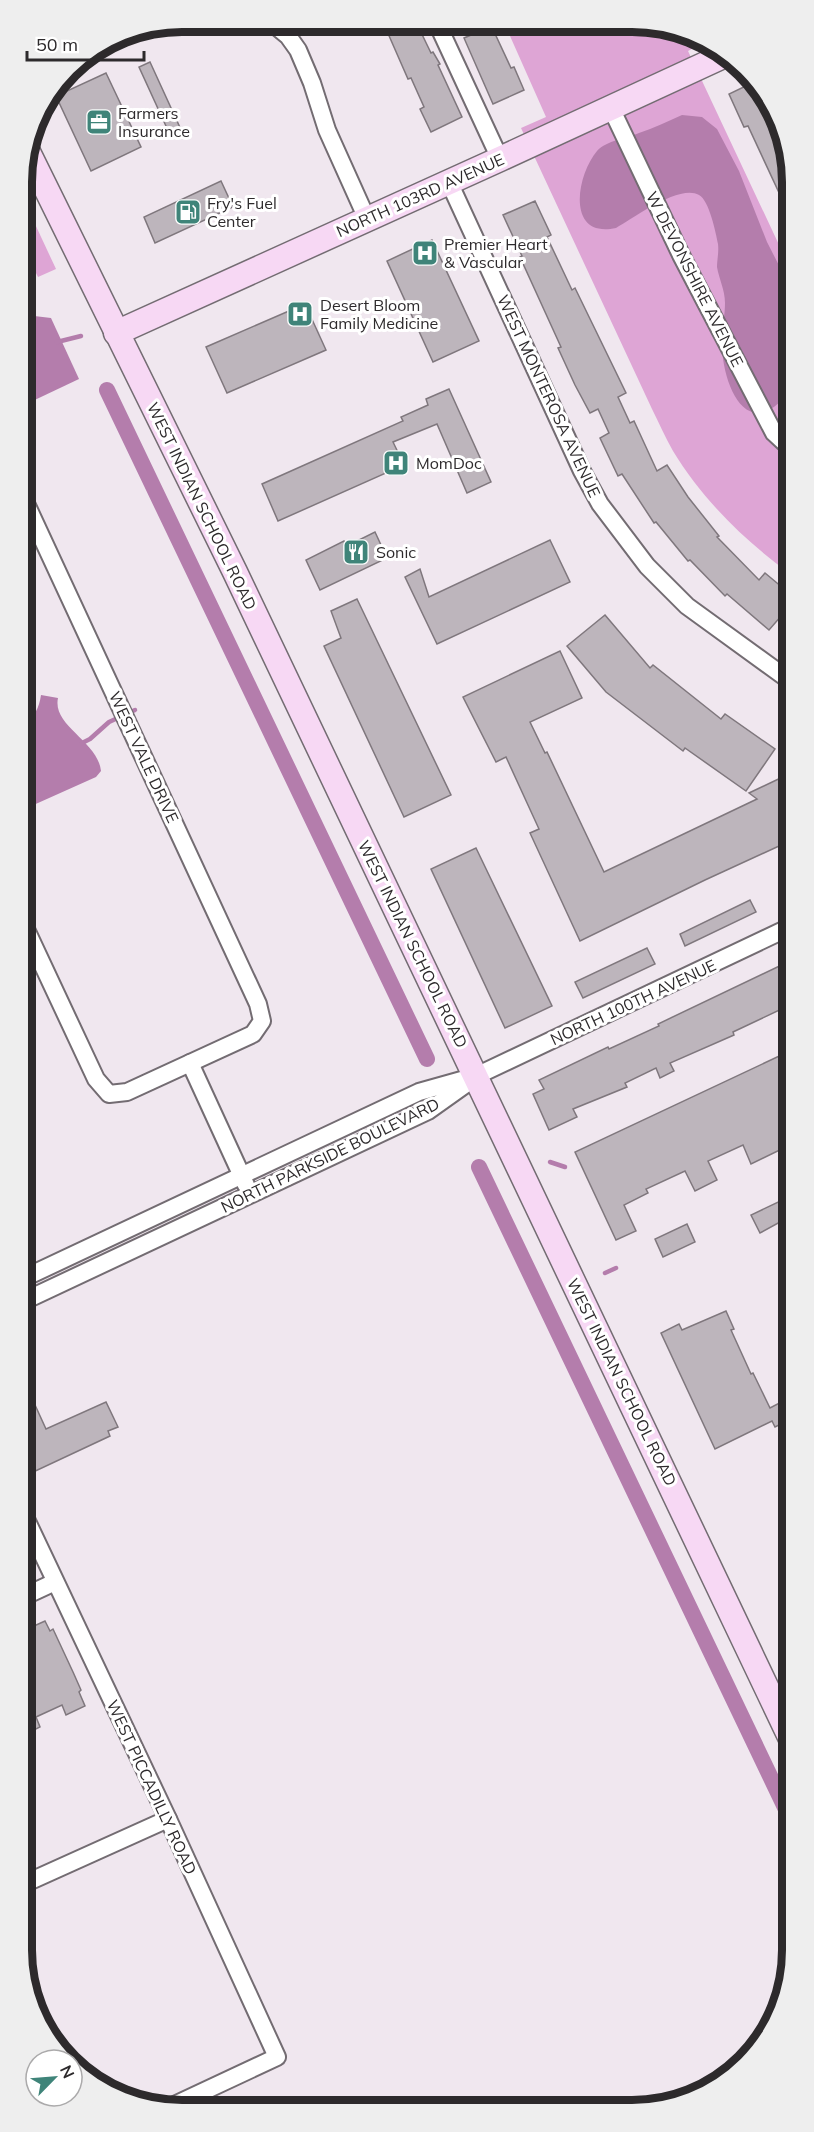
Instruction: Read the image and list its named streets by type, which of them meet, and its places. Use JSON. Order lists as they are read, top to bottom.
{
  "streets": {
    "main road": ["NORTH 103RD AVENUE", "WEST INDIAN SCHOOL ROAD"],
    "street": [
      "W DEVONSHIRE AVENUE",
      "WEST MONTEROSA AVENUE",
      "WEST VALE DRIVE",
      "NORTH 100TH AVENUE",
      "NORTH PARKSIDE BOULEVARD",
      "WEST PICCADILLY ROAD"
    ]
  },
  "crossings": [
    ["NORTH 103RD AVENUE", "W DEVONSHIRE AVENUE"],
    ["NORTH 103RD AVENUE", "WEST MONTEROSA AVENUE"],
    ["NORTH 103RD AVENUE", "WEST INDIAN SCHOOL ROAD"],
    ["WEST INDIAN SCHOOL ROAD", "NORTH 100TH AVENUE"],
    ["WEST INDIAN SCHOOL ROAD", "NORTH PARKSIDE BOULEVARD"],
    ["NORTH 100TH AVENUE", "NORTH PARKSIDE BOULEVARD"]
  ],
  "places": {
    "office": ["Farmers Insurance"],
    "fuel station": ["Fry's Fuel Center"],
    "hospital": ["Premier Heart & Vascular", "Desert Bloom Family Medicine", "MomDoc"],
    "restaurant": ["Sonic"]
  },
  "scale_bar": "50 m",
  "north": "top right"
}
